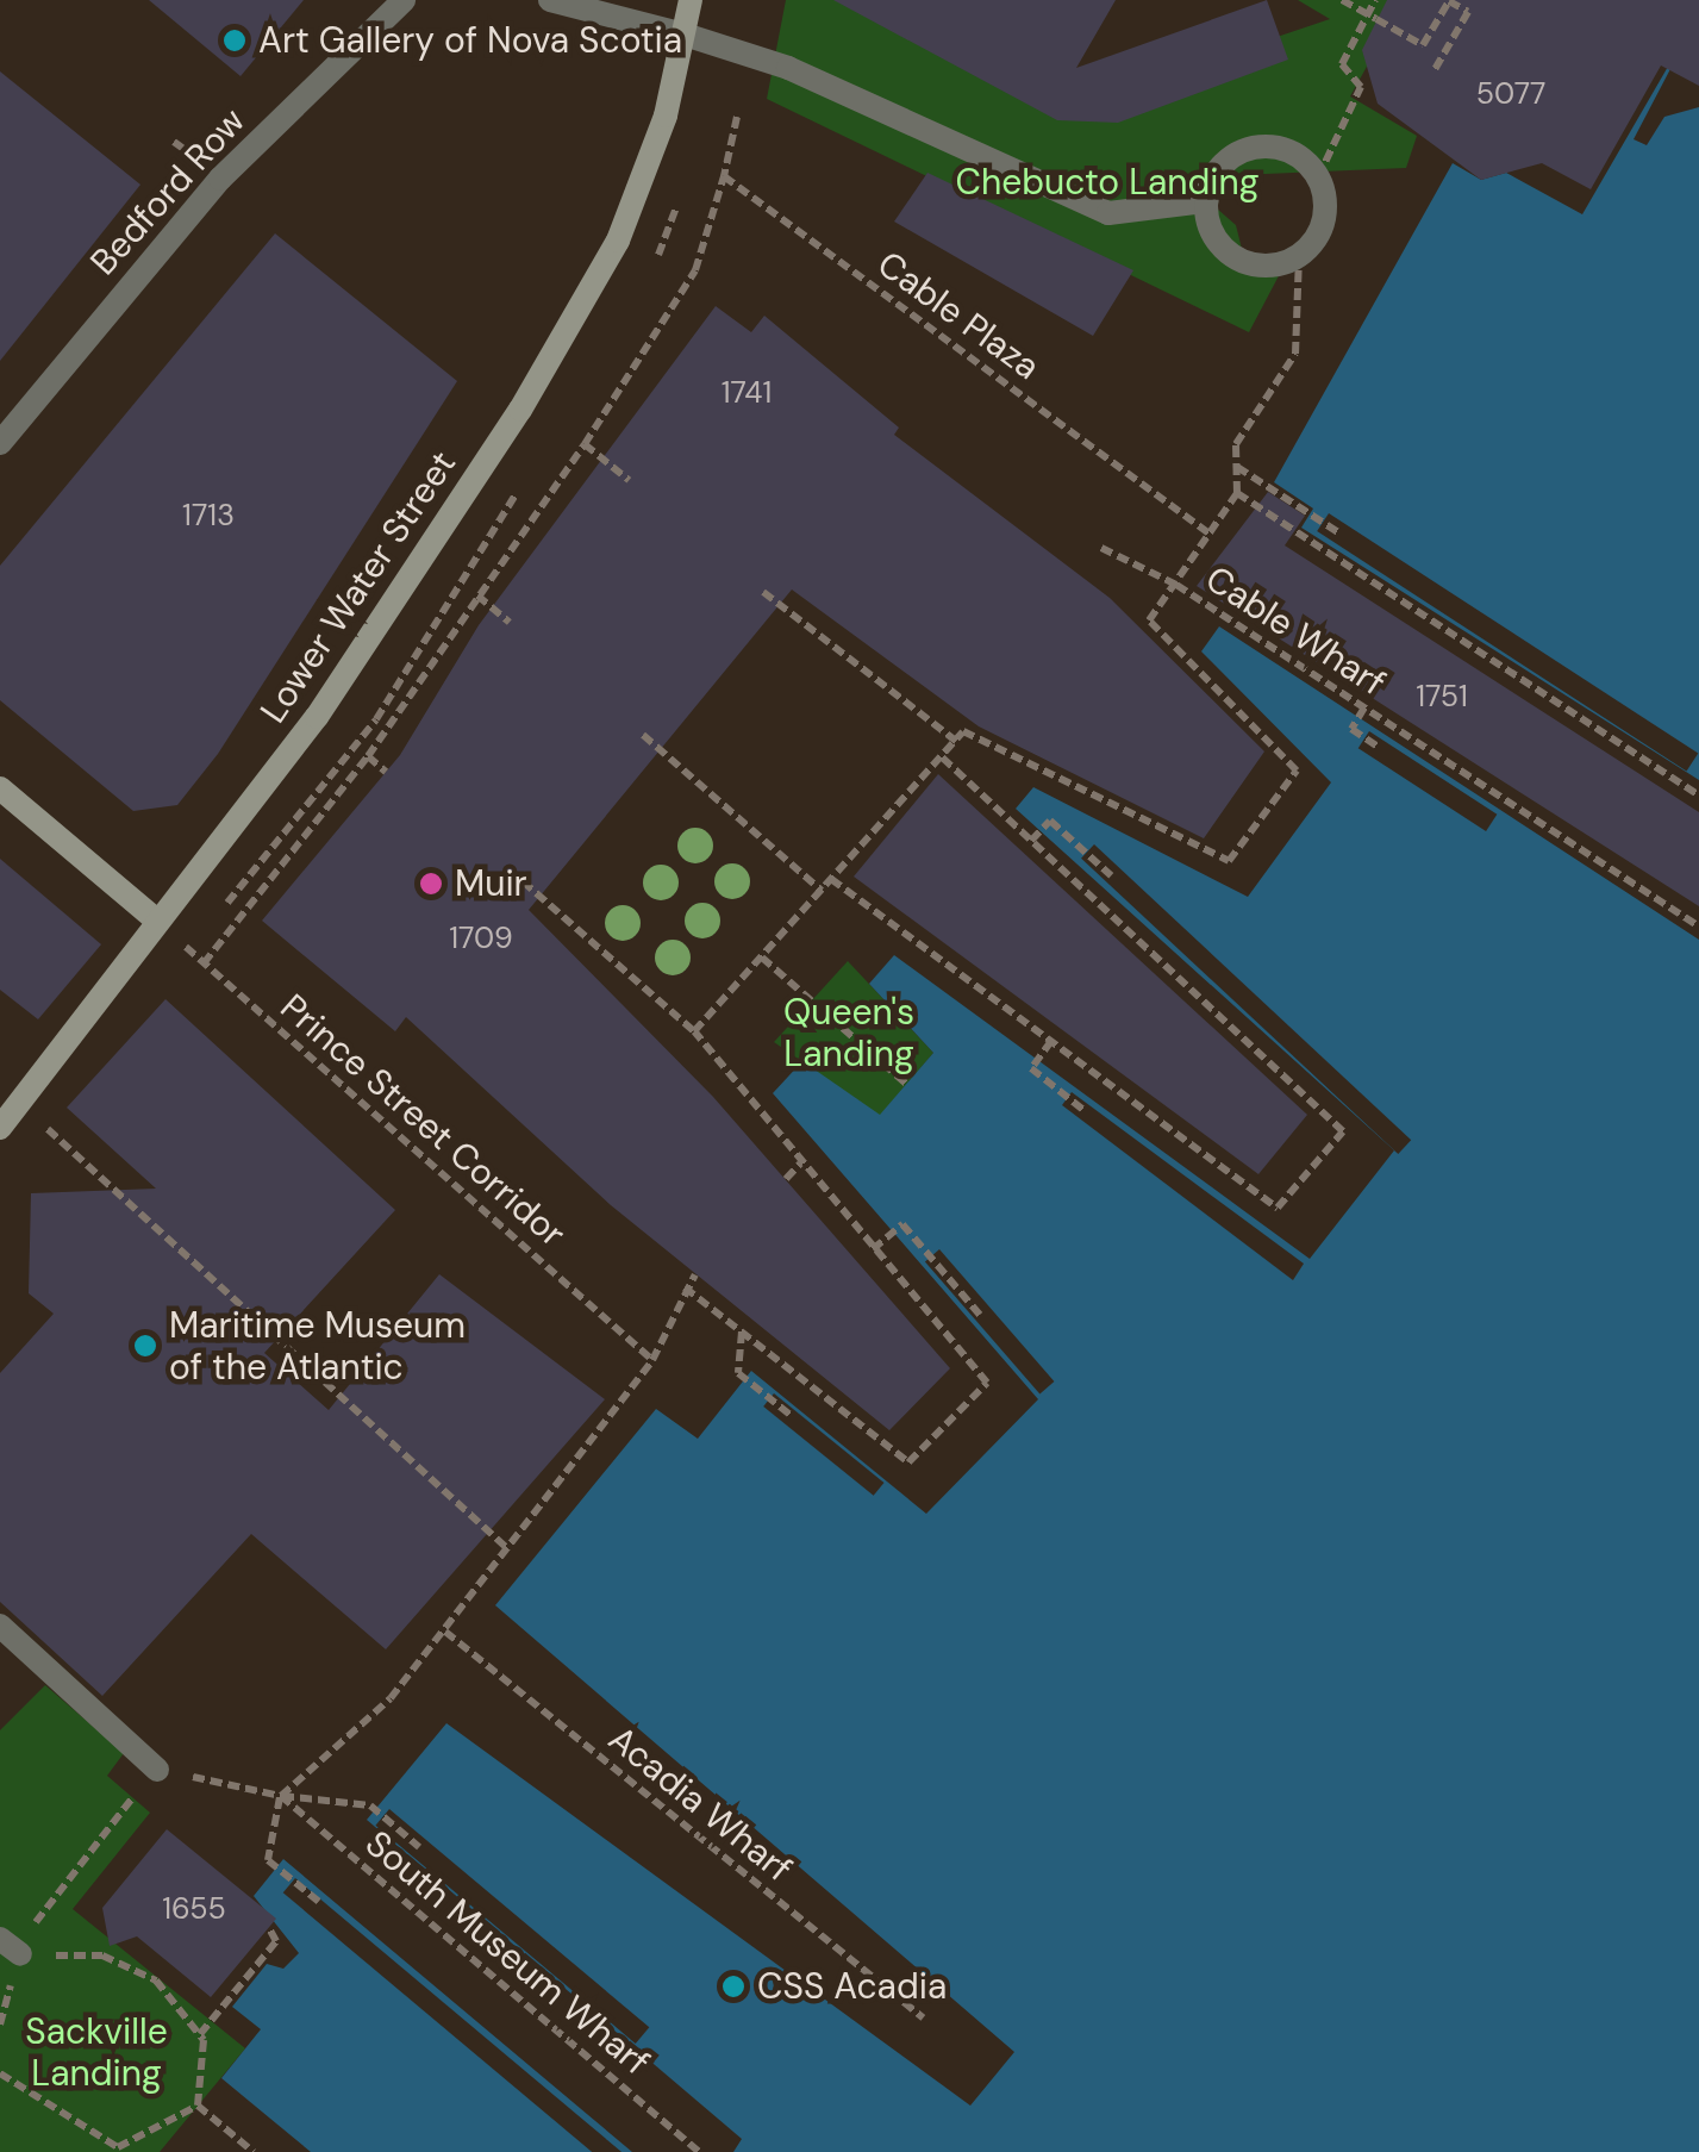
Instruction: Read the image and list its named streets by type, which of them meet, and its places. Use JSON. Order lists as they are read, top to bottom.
{
  "streets": {
    "street": ["Bedford Row", "Lower Water Street"],
    "path": [
      "Cable Plaza",
      "Cable Wharf",
      "Prince Street Corridor",
      "Acadia Wharf",
      "South Museum Wharf"
    ]
  },
  "crossings": [
    ["Cable Plaza", "Cable Wharf"],
    ["Lower Water Street", "Prince Street Corridor"]
  ],
  "parks": ["Chebucto Landing", "Queen's Landing", "Sackville Landing"],
  "places": [
    "Art Gallery of Nova Scotia",
    "Muir",
    "Maritime Museum of the Atlantic",
    "CSS Acadia"
  ],
  "house_numbers": [
    "5077",
    "1741",
    "1713",
    "1751",
    "1709",
    "1655"
  ]
}
